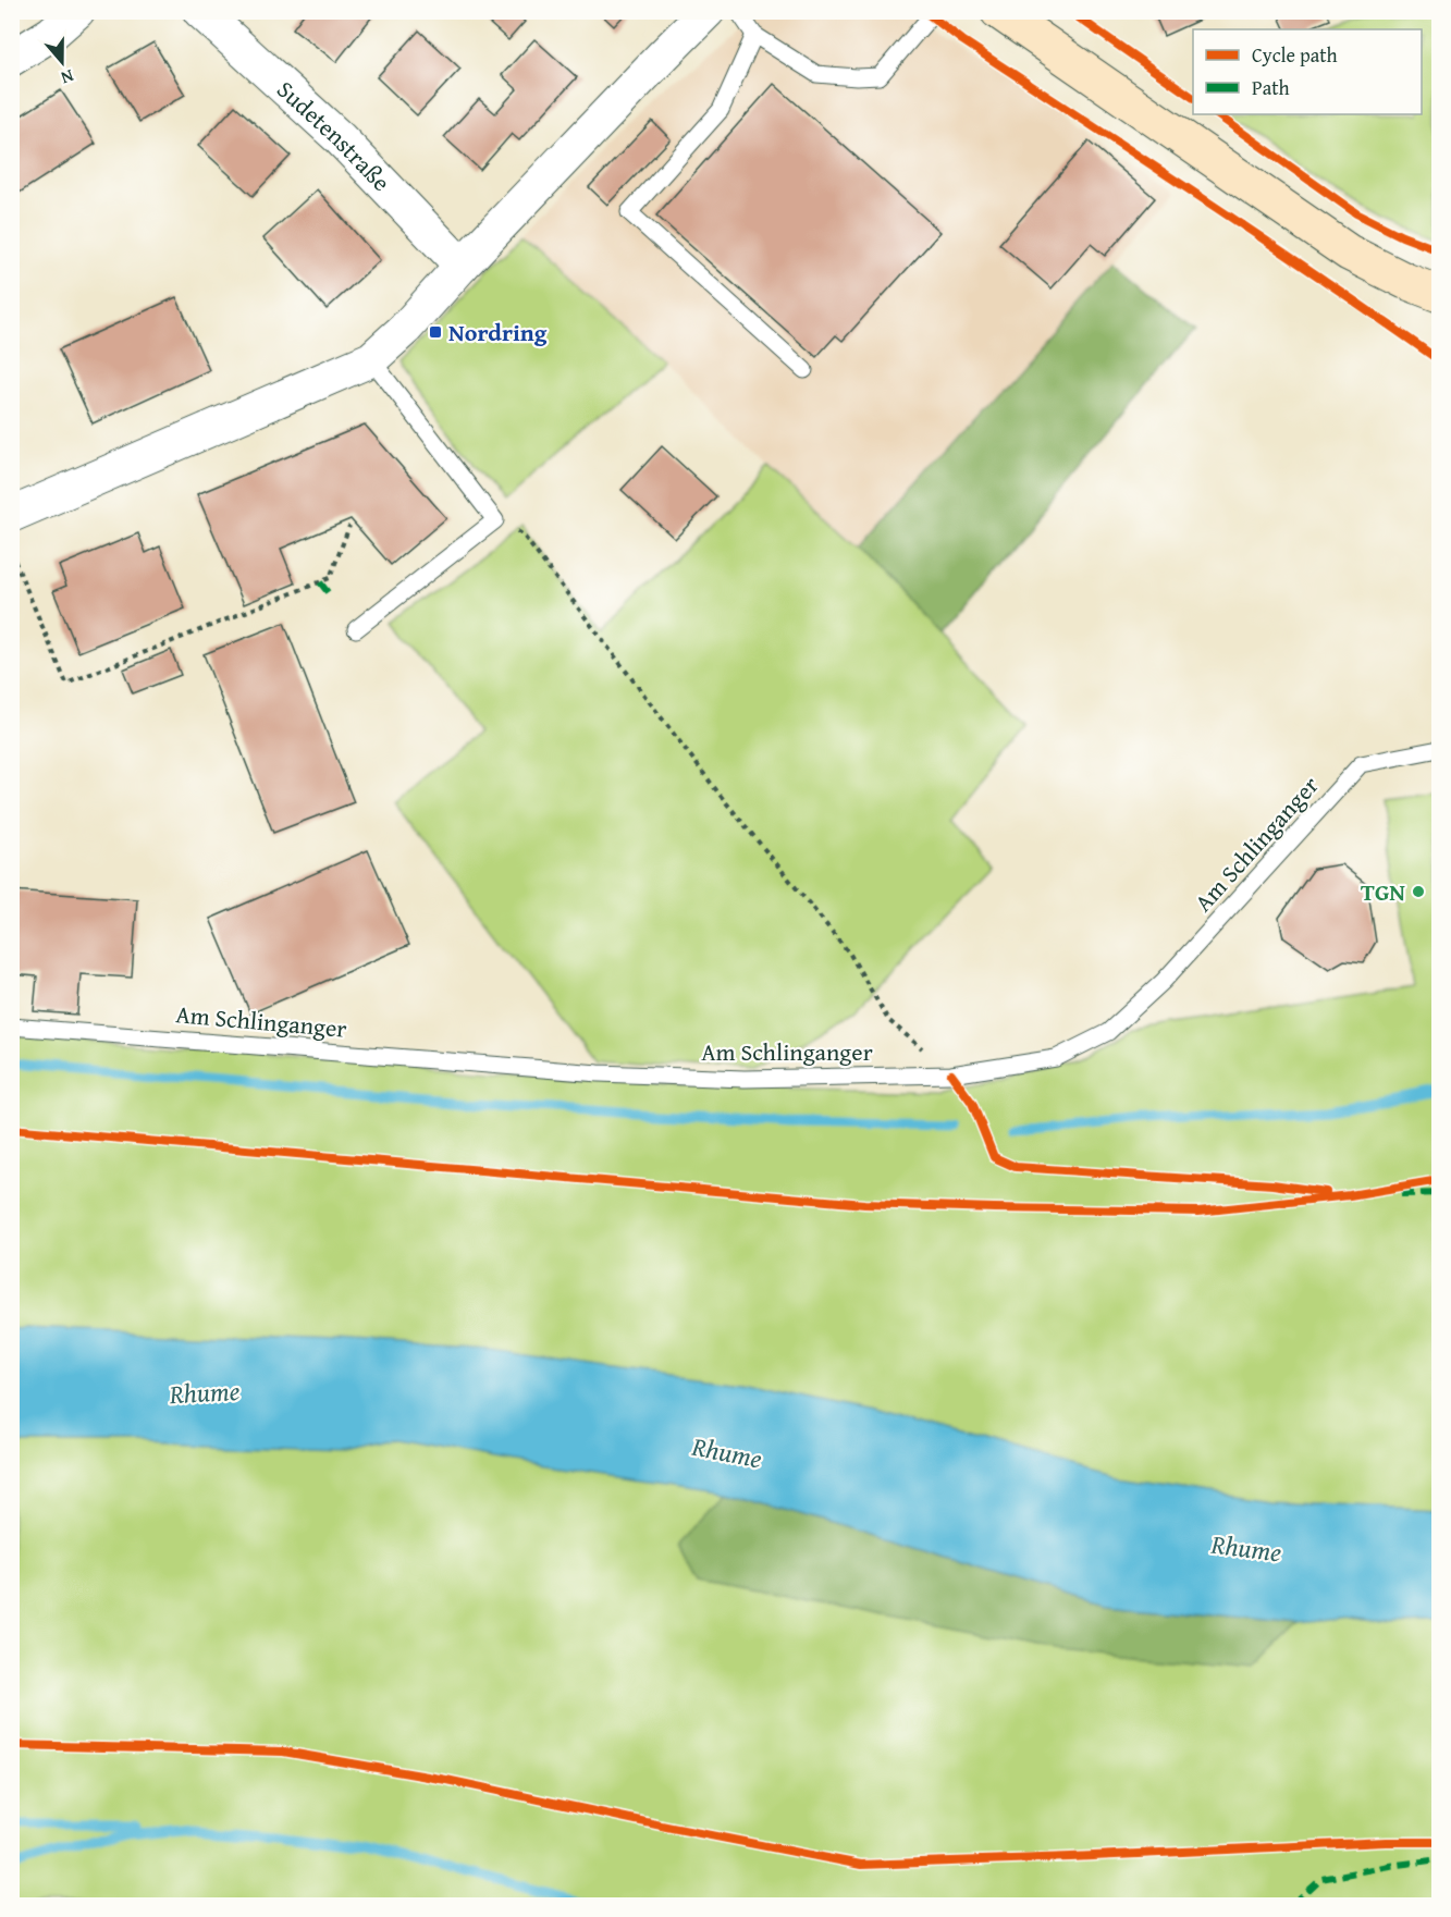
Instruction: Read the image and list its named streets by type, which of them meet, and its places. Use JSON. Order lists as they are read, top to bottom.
{
  "streets": {
    "street": ["Sudetenstraße"],
    "lane": ["Am Schlinganger"]
  },
  "water": ["Rhume"],
  "places": {
    "transit": ["Nordring"],
    "other": ["TGN"]
  },
  "legend": ["Cycle path", "Path"],
  "north": "bottom"
}
